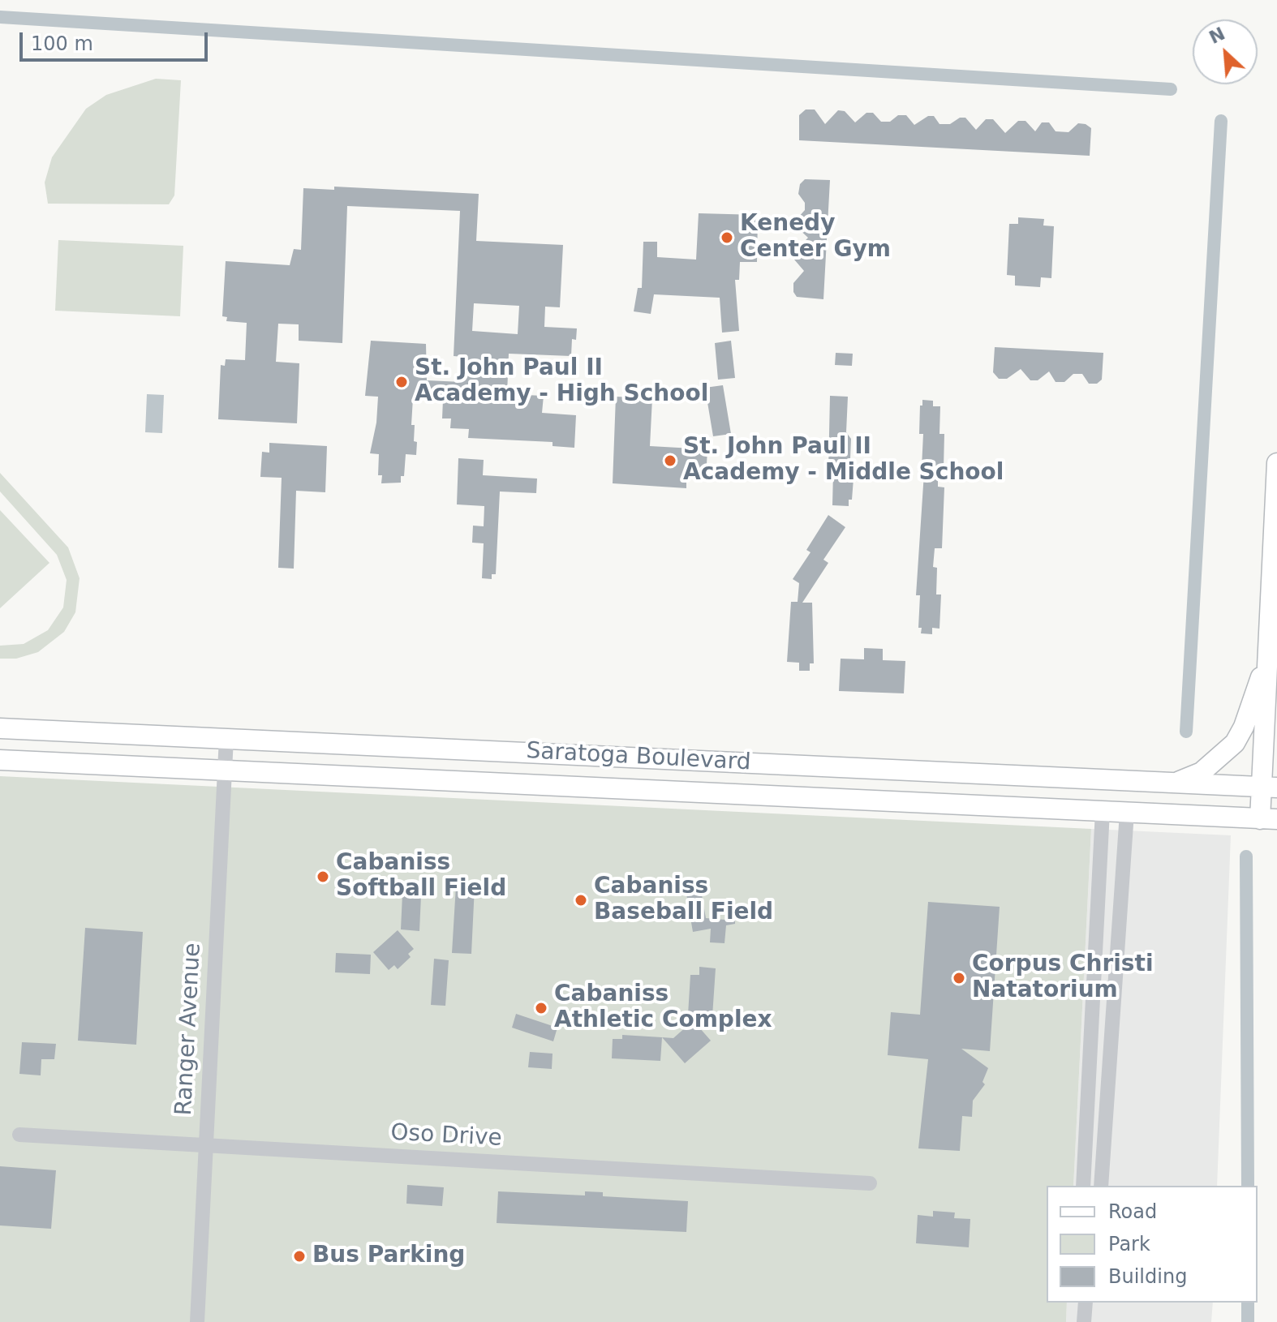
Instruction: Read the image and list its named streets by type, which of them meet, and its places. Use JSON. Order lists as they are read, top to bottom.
{
  "streets": {
    "main road": ["Saratoga Boulevard"],
    "street": ["Ranger Avenue", "Oso Drive"]
  },
  "crossings": [
    ["Saratoga Boulevard", "Ranger Avenue"],
    ["Ranger Avenue", "Oso Drive"]
  ],
  "places": [
    "Kenedy Center Gym",
    "St. John Paul II Academy - High School",
    "St. John Paul II Academy - Middle School",
    "Cabaniss Softball Field",
    "Cabaniss Baseball Field",
    "Corpus Christi Natatorium",
    "Cabaniss Athletic Complex",
    "Bus Parking"
  ],
  "legend": ["Road", "Park", "Building"],
  "scale_bar": "100 m",
  "north": "top left"
}
